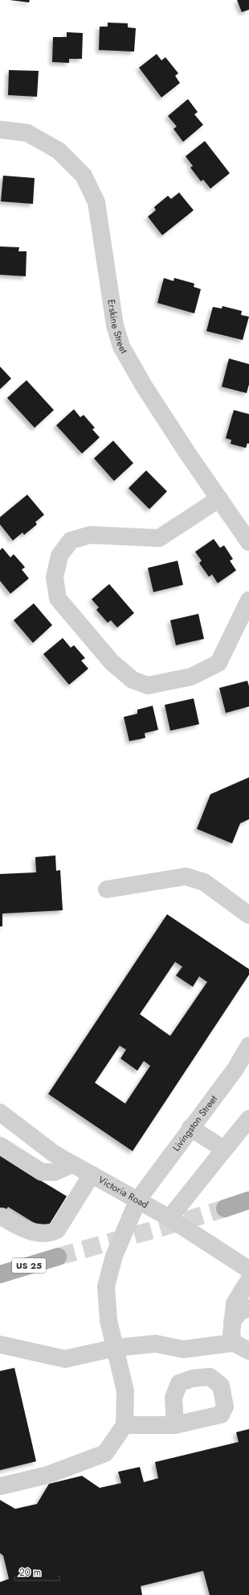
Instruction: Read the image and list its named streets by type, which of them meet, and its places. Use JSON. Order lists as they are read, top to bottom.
{
  "streets": {
    "main road": ["US 25"],
    "street": ["Erskine Street", "Livingston Street", "Victoria Road"]
  },
  "crossings": [
    ["Livingston Street", "Victoria Road"]
  ],
  "scale_bar": "20 m"
}
